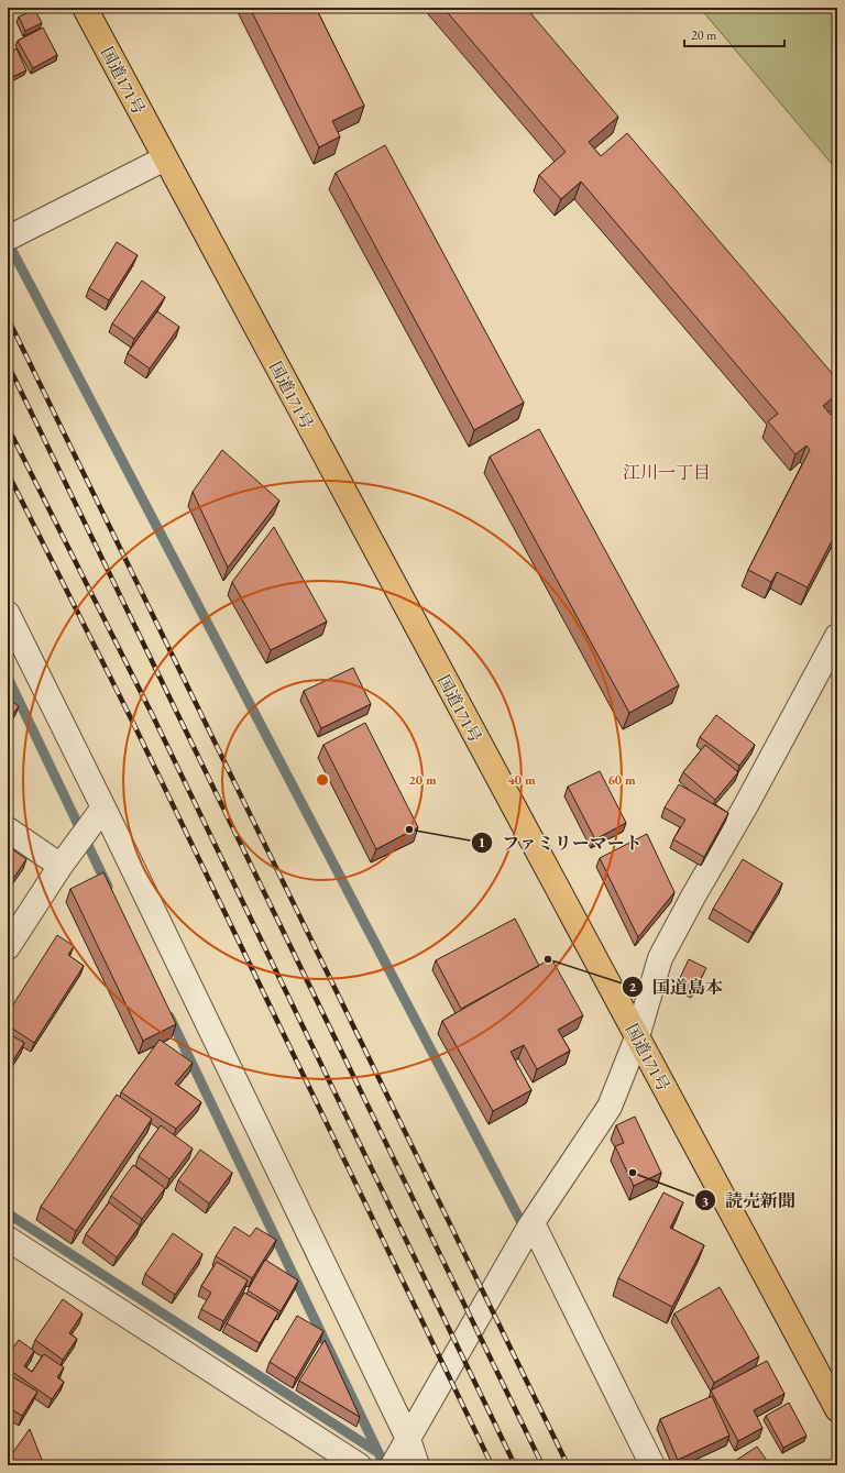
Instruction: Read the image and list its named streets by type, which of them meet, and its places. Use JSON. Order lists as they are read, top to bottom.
{
  "streets": {
    "highway": ["国道171号"]
  },
  "districts": ["江川一丁目"],
  "places": ["ファミリーマート", "国道島本", "読売新聞"],
  "scale_bar": "20 m",
  "rings": ["20 m", "40 m", "60 m"]
}
